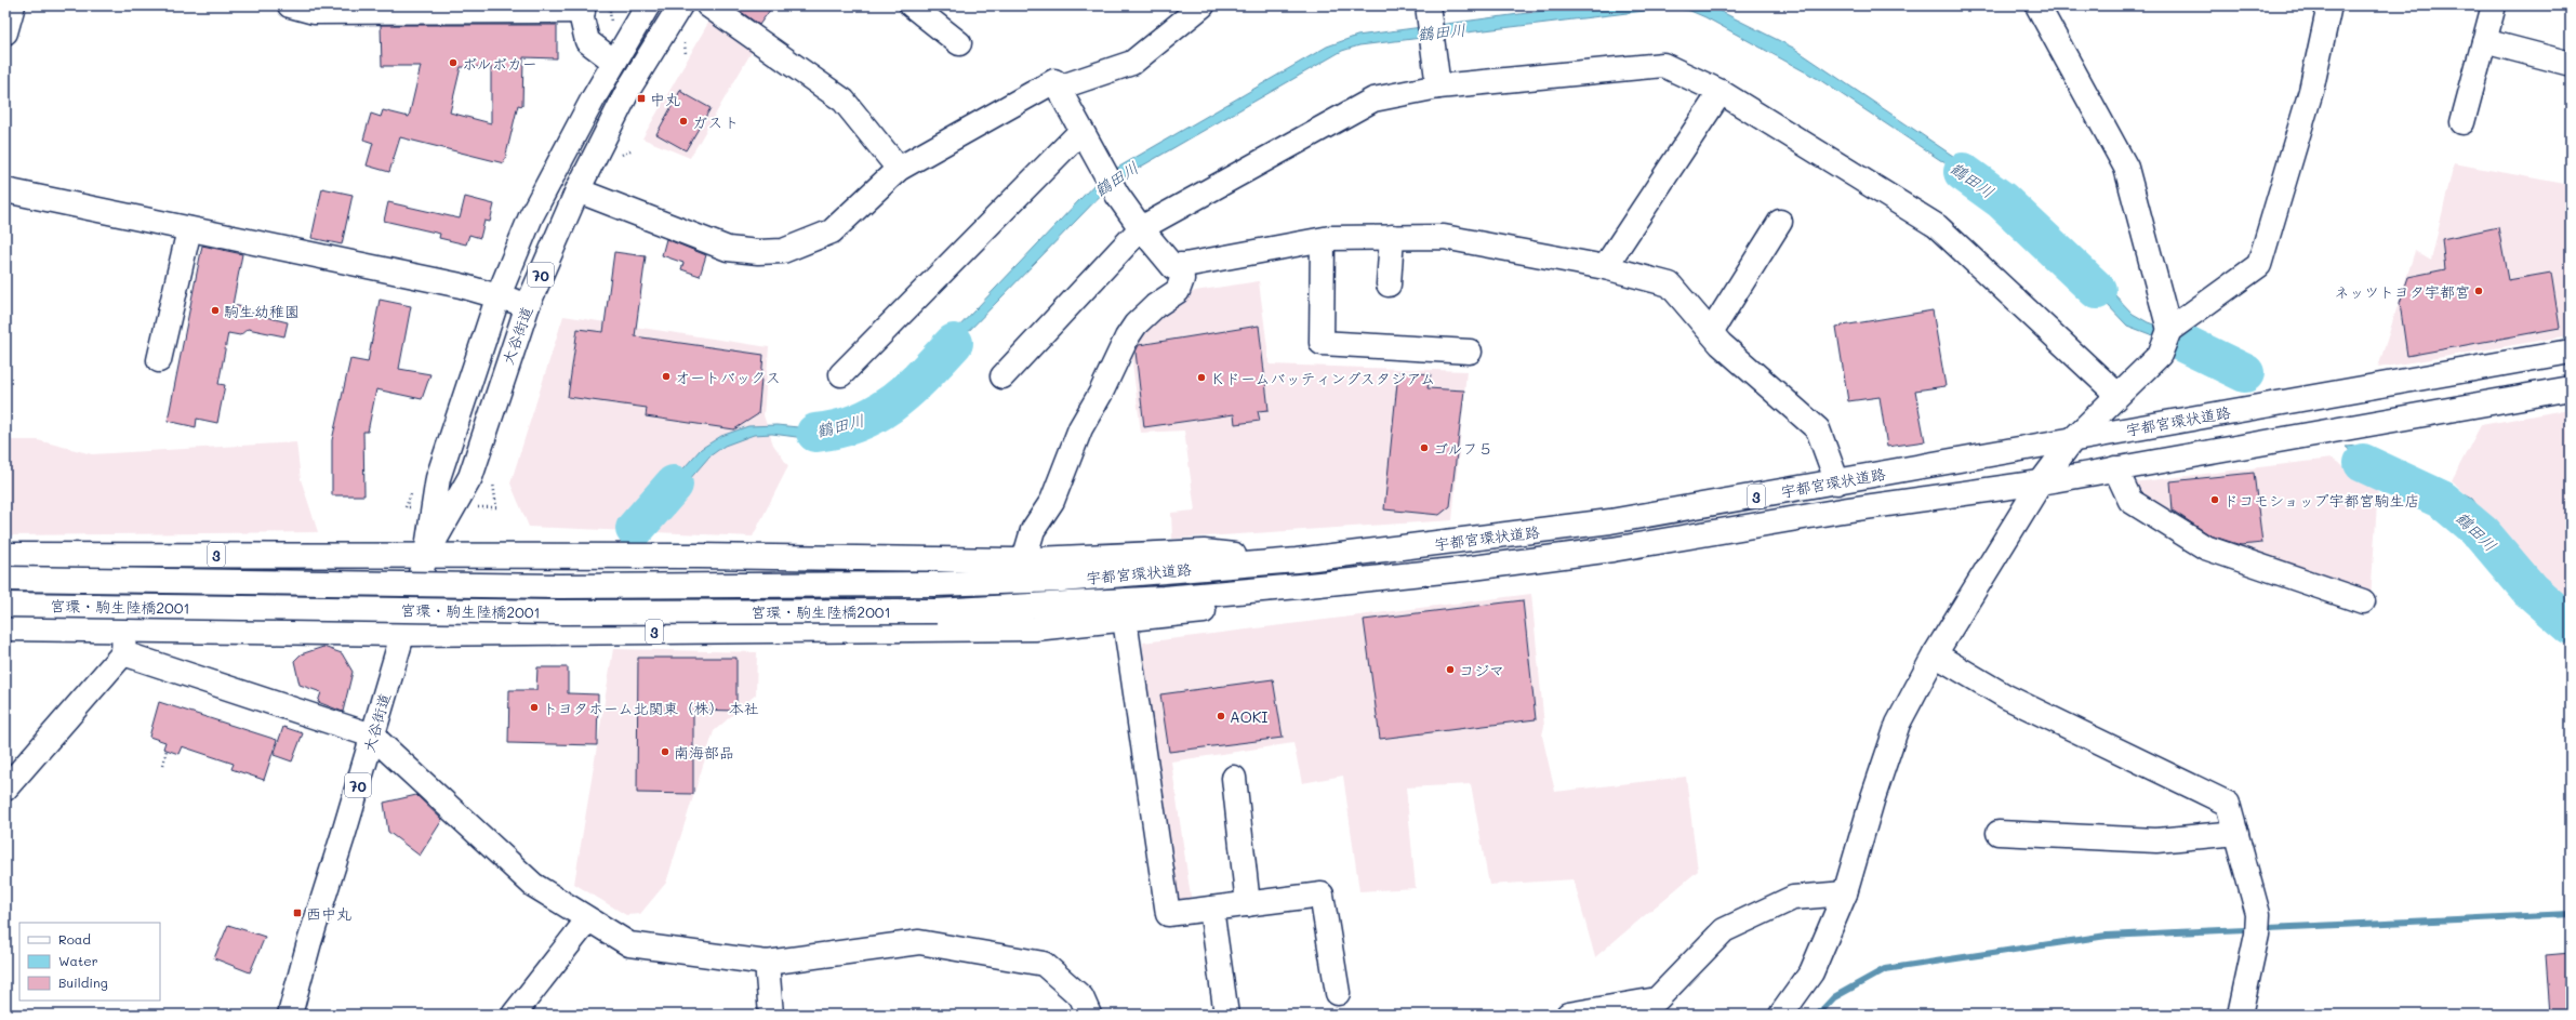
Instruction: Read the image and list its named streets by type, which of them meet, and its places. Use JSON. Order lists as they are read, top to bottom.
{
  "streets": {
    "street": [
      "70",
      "大谷街道",
      "宇都宮環状道路",
      "3",
      "宮環・駒生陸橋2001"
    ]
  },
  "crossings": [
    ["大谷街道", "3"],
    ["宇都宮環状道路", "3"],
    ["宇都宮環状道路", "宮環・駒生陸橋2001"]
  ],
  "water": ["鶴田川"],
  "places": {
    "other": [
      "ボルボカー",
      "ガスト",
      "ネッツトヨタ宇都宮",
      "駒生幼稚園",
      "オートバックス",
      "Ｋドームバッティングスタジアム",
      "ゴルフ５",
      "ドコモショップ宇都宮駒生店",
      "コジマ",
      "トヨタホーム北関東（株） 本社",
      "AOKI",
      "南海部品"
    ],
    "transit": ["中丸", "西中丸"]
  },
  "legend": ["Road", "Water", "Building"]
}
